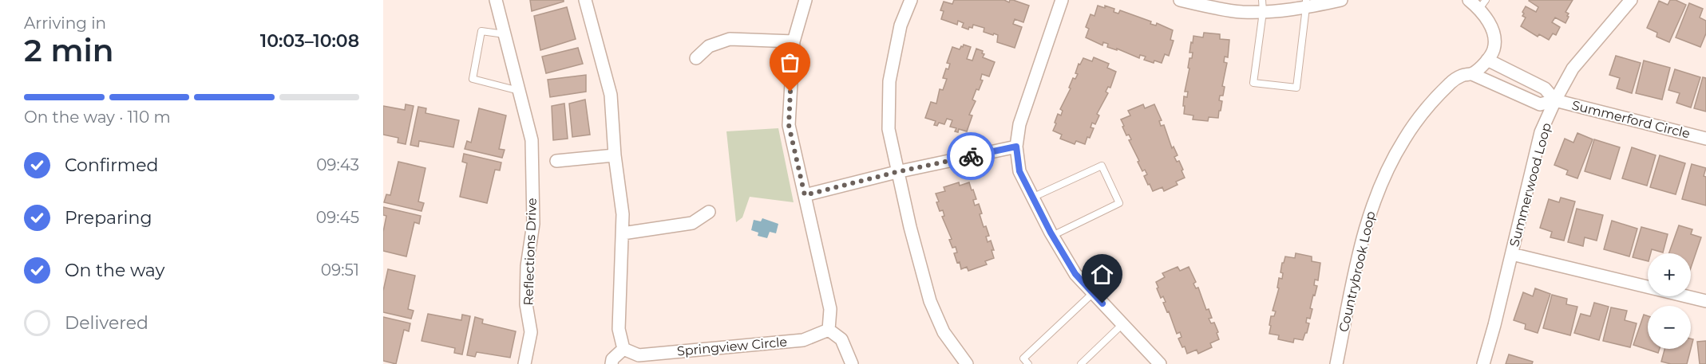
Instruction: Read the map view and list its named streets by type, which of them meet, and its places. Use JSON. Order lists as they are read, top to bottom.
{
  "streets": {
    "street": [
      "Summerford Circle",
      "Summerwood Loop",
      "Reflections Drive",
      "Countrybrook Loop",
      "Springview Circle"
    ]
  },
  "crossings": [
    ["Summerford Circle", "Summerwood Loop"]
  ],
  "page": {
    "heading": ["2 min", "Arriving in", "10:03–10:08"],
    "bar": "On the way · 110 m",
    "list": [
      ["Confirmed", "09:43"],
      ["Preparing", "09:45"],
      ["On the way", "09:51"],
      "Delivered"
    ],
    "map_buttons": ["+", "−"]
  }
}
